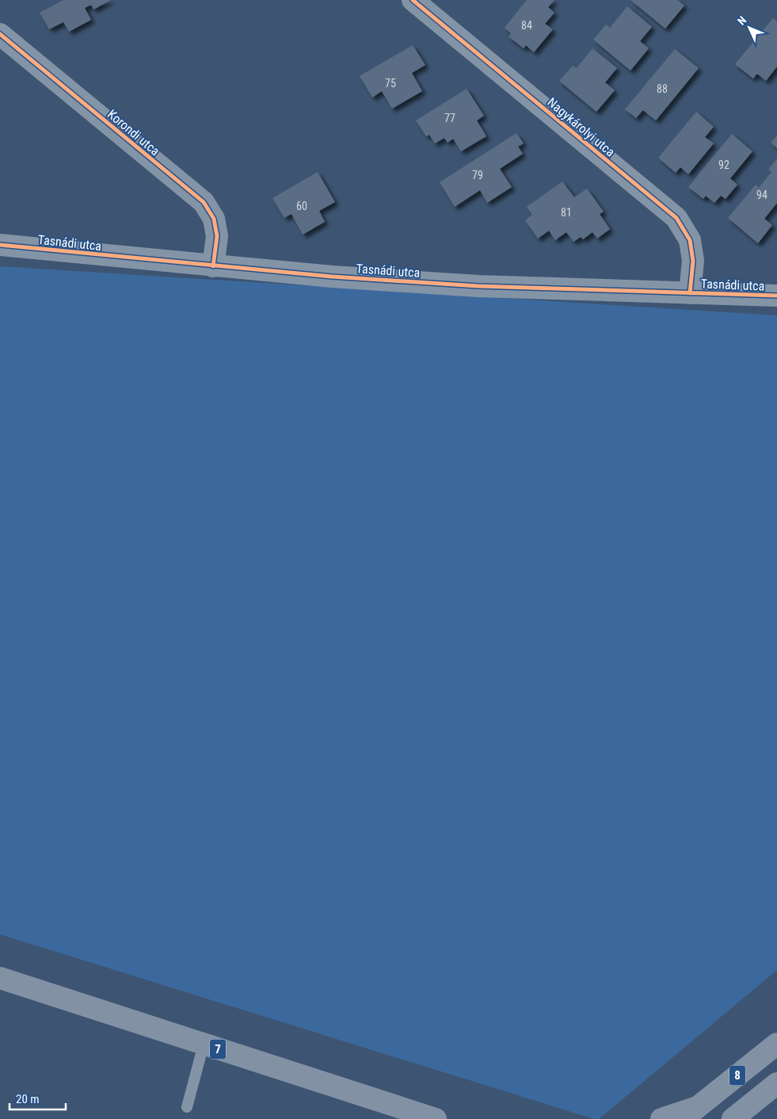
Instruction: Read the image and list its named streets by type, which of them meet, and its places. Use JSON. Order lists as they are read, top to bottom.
{
  "streets": {
    "main road": ["7", "8"],
    "street": ["Nagykárolyi utca", "Korondi utca", "Tasnádi utca"]
  },
  "crossings": [
    ["Nagykárolyi utca", "Tasnádi utca"],
    ["Korondi utca", "Tasnádi utca"]
  ],
  "house_numbers": [
    "84",
    "75",
    "88",
    "77",
    "92",
    "79",
    "94",
    "60",
    "81"
  ],
  "scale_bar": "20 m",
  "north": "top left"
}
